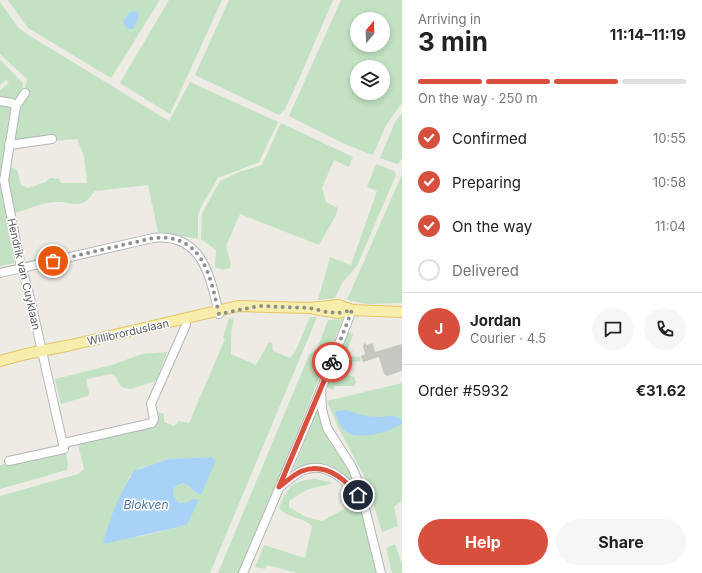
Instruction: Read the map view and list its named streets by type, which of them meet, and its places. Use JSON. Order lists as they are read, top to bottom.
{
  "streets": {
    "main road": ["Willibrorduslaan"],
    "street": ["Hendrik van Cuyklaan"]
  },
  "crossings": [
    ["Hendrik van Cuyklaan", "Willibrorduslaan"]
  ],
  "water": ["Blokven"],
  "north": "top",
  "page": {
    "heading": ["3 min", "Arriving in", "11:14–11:19"],
    "panel": [
      "Jordan",
      "Courier · 4.5",
      "Order #5932",
      "€31.62"
    ],
    "bar": "On the way · 250 m",
    "list": [
      ["Confirmed", "10:55"],
      ["Preparing", "10:58"],
      ["On the way", "11:04"],
      "Delivered"
    ],
    "round": "J",
    "buttons": ["Help", "Share"]
  }
}
